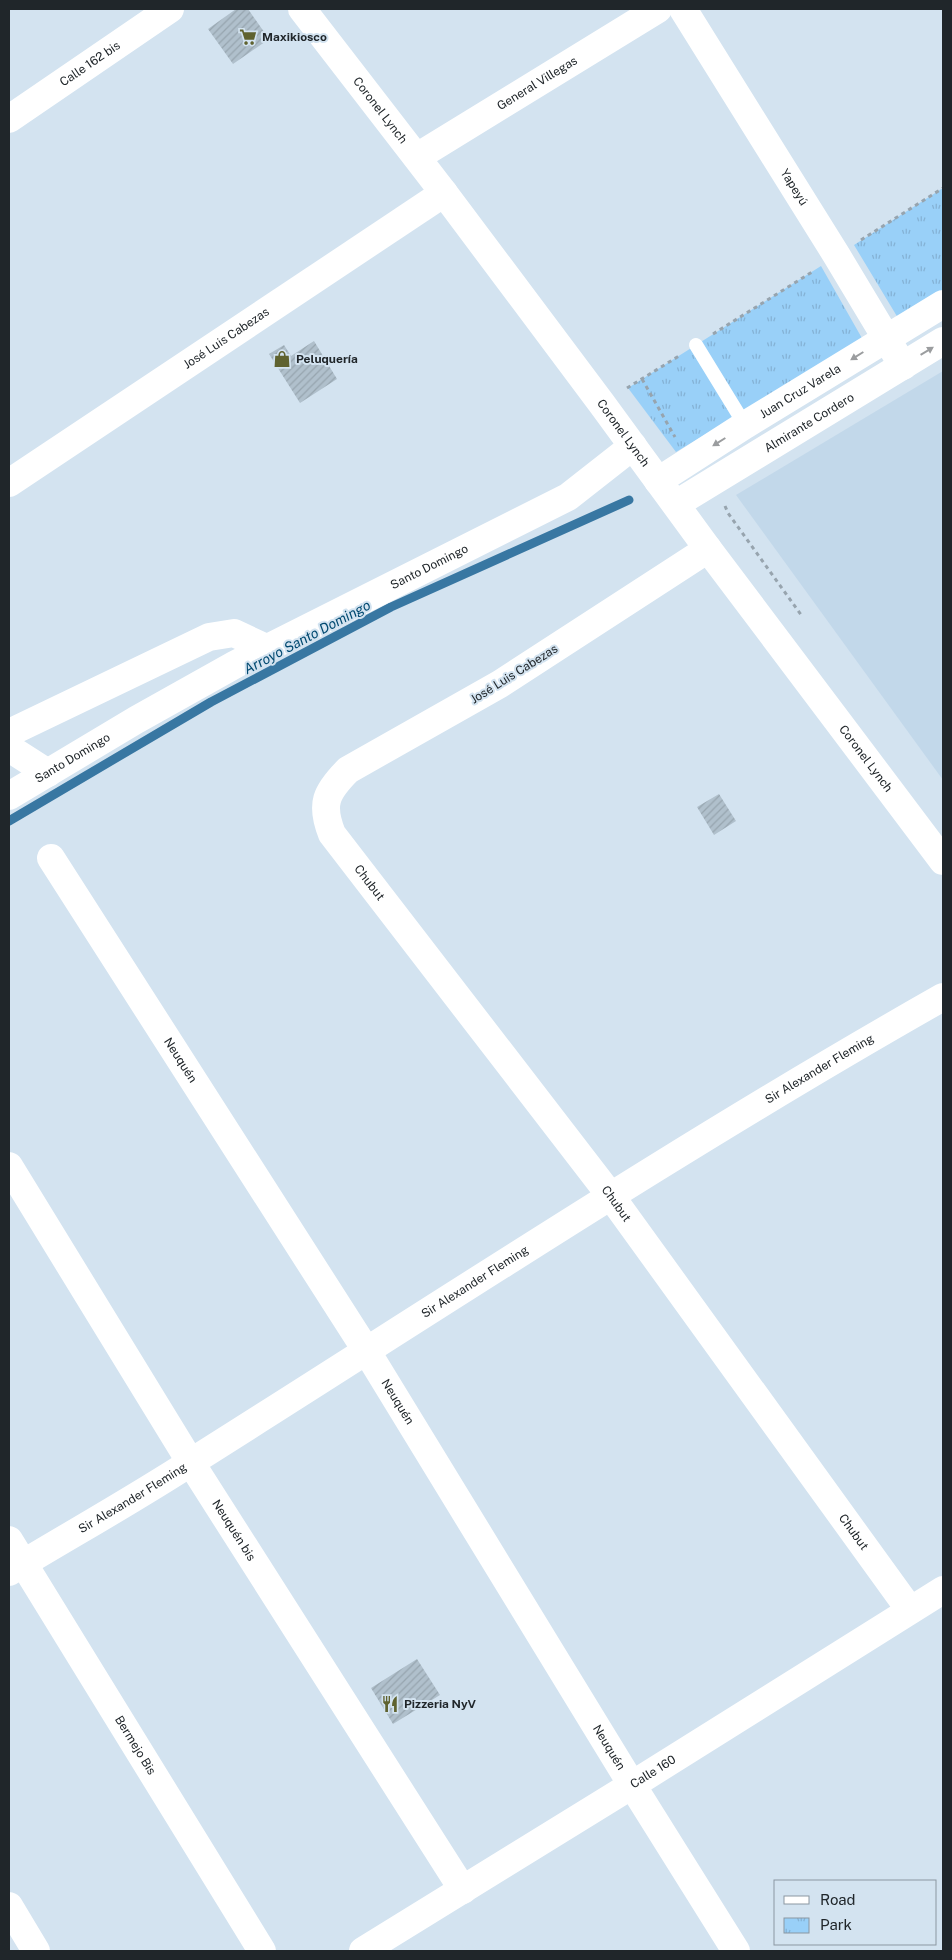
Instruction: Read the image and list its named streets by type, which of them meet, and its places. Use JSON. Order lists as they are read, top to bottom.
{
  "streets": {
    "street": [
      "Calle 162 bis",
      "General Villegas",
      "Coronel Lynch",
      "Yapeyú",
      "José Luis Cabezas",
      "Juan Cruz Varela",
      "Almirante Cordero",
      "Santo Domingo",
      "Chubut",
      "Neuquén",
      "Sir Alexander Fleming",
      "Neuquén bis",
      "Bermejo Bis",
      "Calle 160"
    ]
  },
  "crossings": [
    ["General Villegas", "Coronel Lynch"],
    ["Coronel Lynch", "José Luis Cabezas"],
    ["Coronel Lynch", "Juan Cruz Varela"],
    ["Coronel Lynch", "Almirante Cordero"],
    ["Coronel Lynch", "Santo Domingo"],
    ["Yapeyú", "Juan Cruz Varela"],
    ["Yapeyú", "Almirante Cordero"],
    ["José Luis Cabezas", "Chubut"],
    ["Chubut", "Sir Alexander Fleming"],
    ["Chubut", "Calle 160"],
    ["Neuquén", "Sir Alexander Fleming"],
    ["Neuquén", "Calle 160"],
    ["Sir Alexander Fleming", "Neuquén bis"],
    ["Sir Alexander Fleming", "Bermejo Bis"],
    ["Neuquén bis", "Calle 160"]
  ],
  "one_way": ["Juan Cruz Varela"],
  "water": ["Arroyo Santo Domingo"],
  "places": {
    "supermarket": ["Maxikiosco"],
    "shop": ["Peluquería"],
    "restaurant": ["Pizzeria NyV"]
  },
  "legend": ["Road", "Park"]
}
